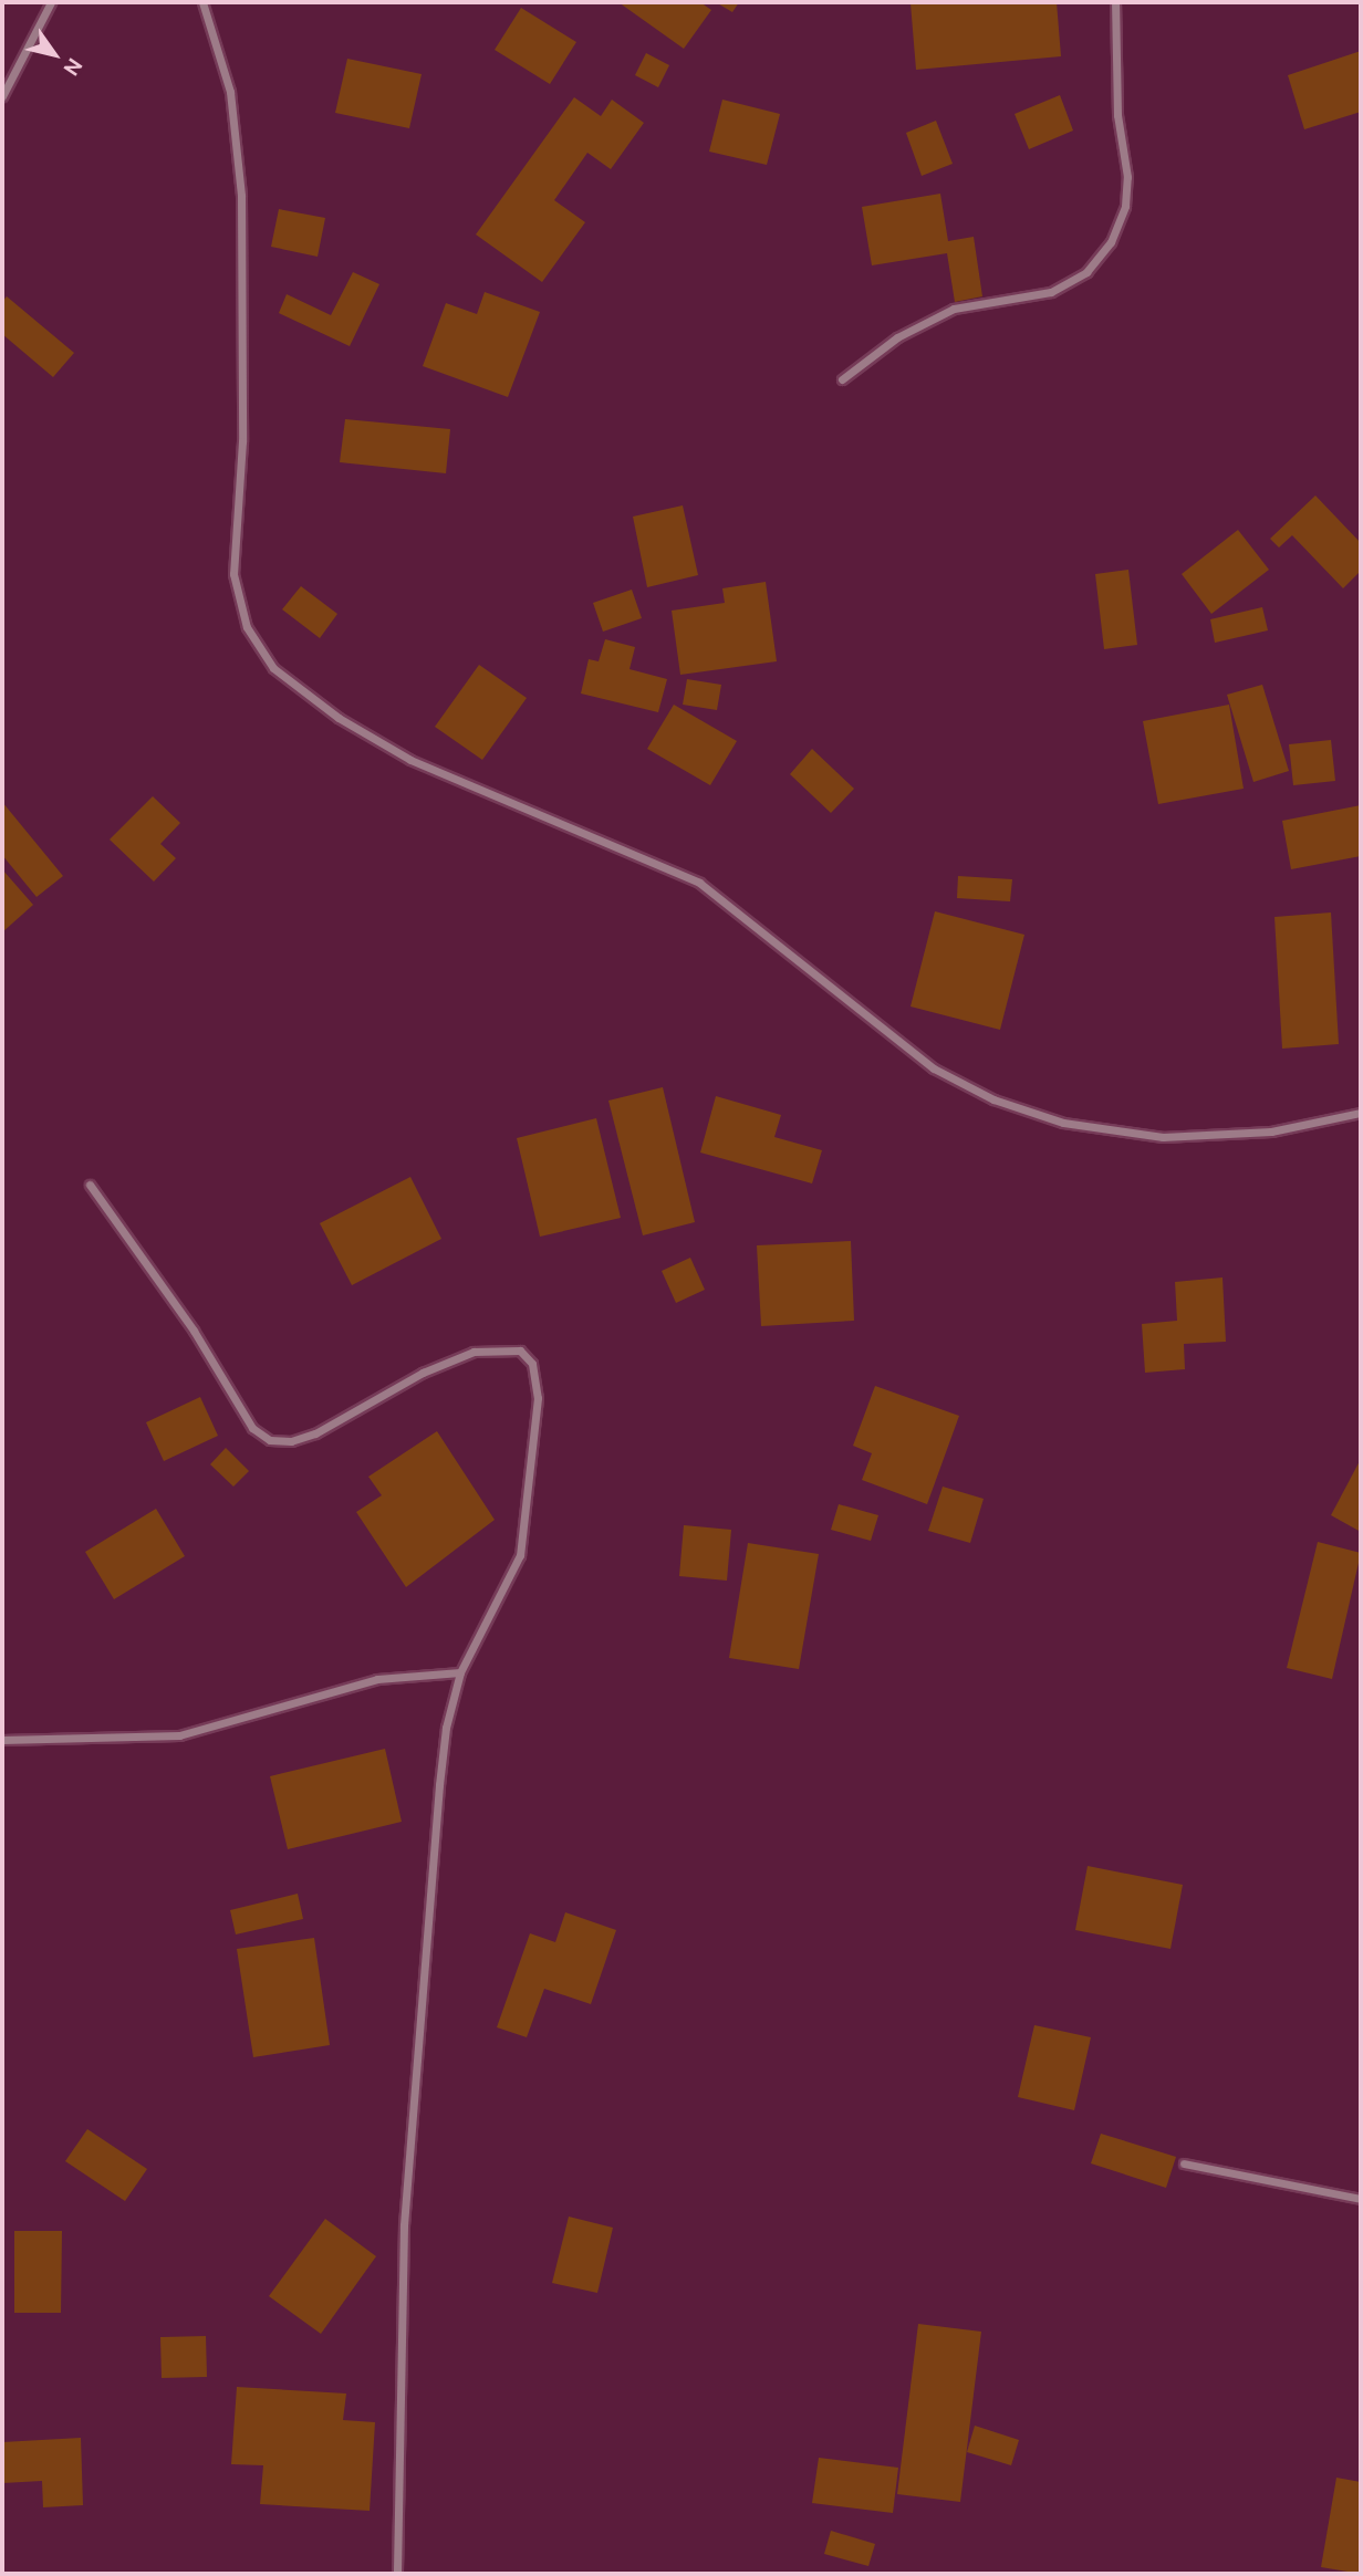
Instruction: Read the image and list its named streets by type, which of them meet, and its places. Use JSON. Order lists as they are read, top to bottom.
{
  "north": "bottom right"
}
